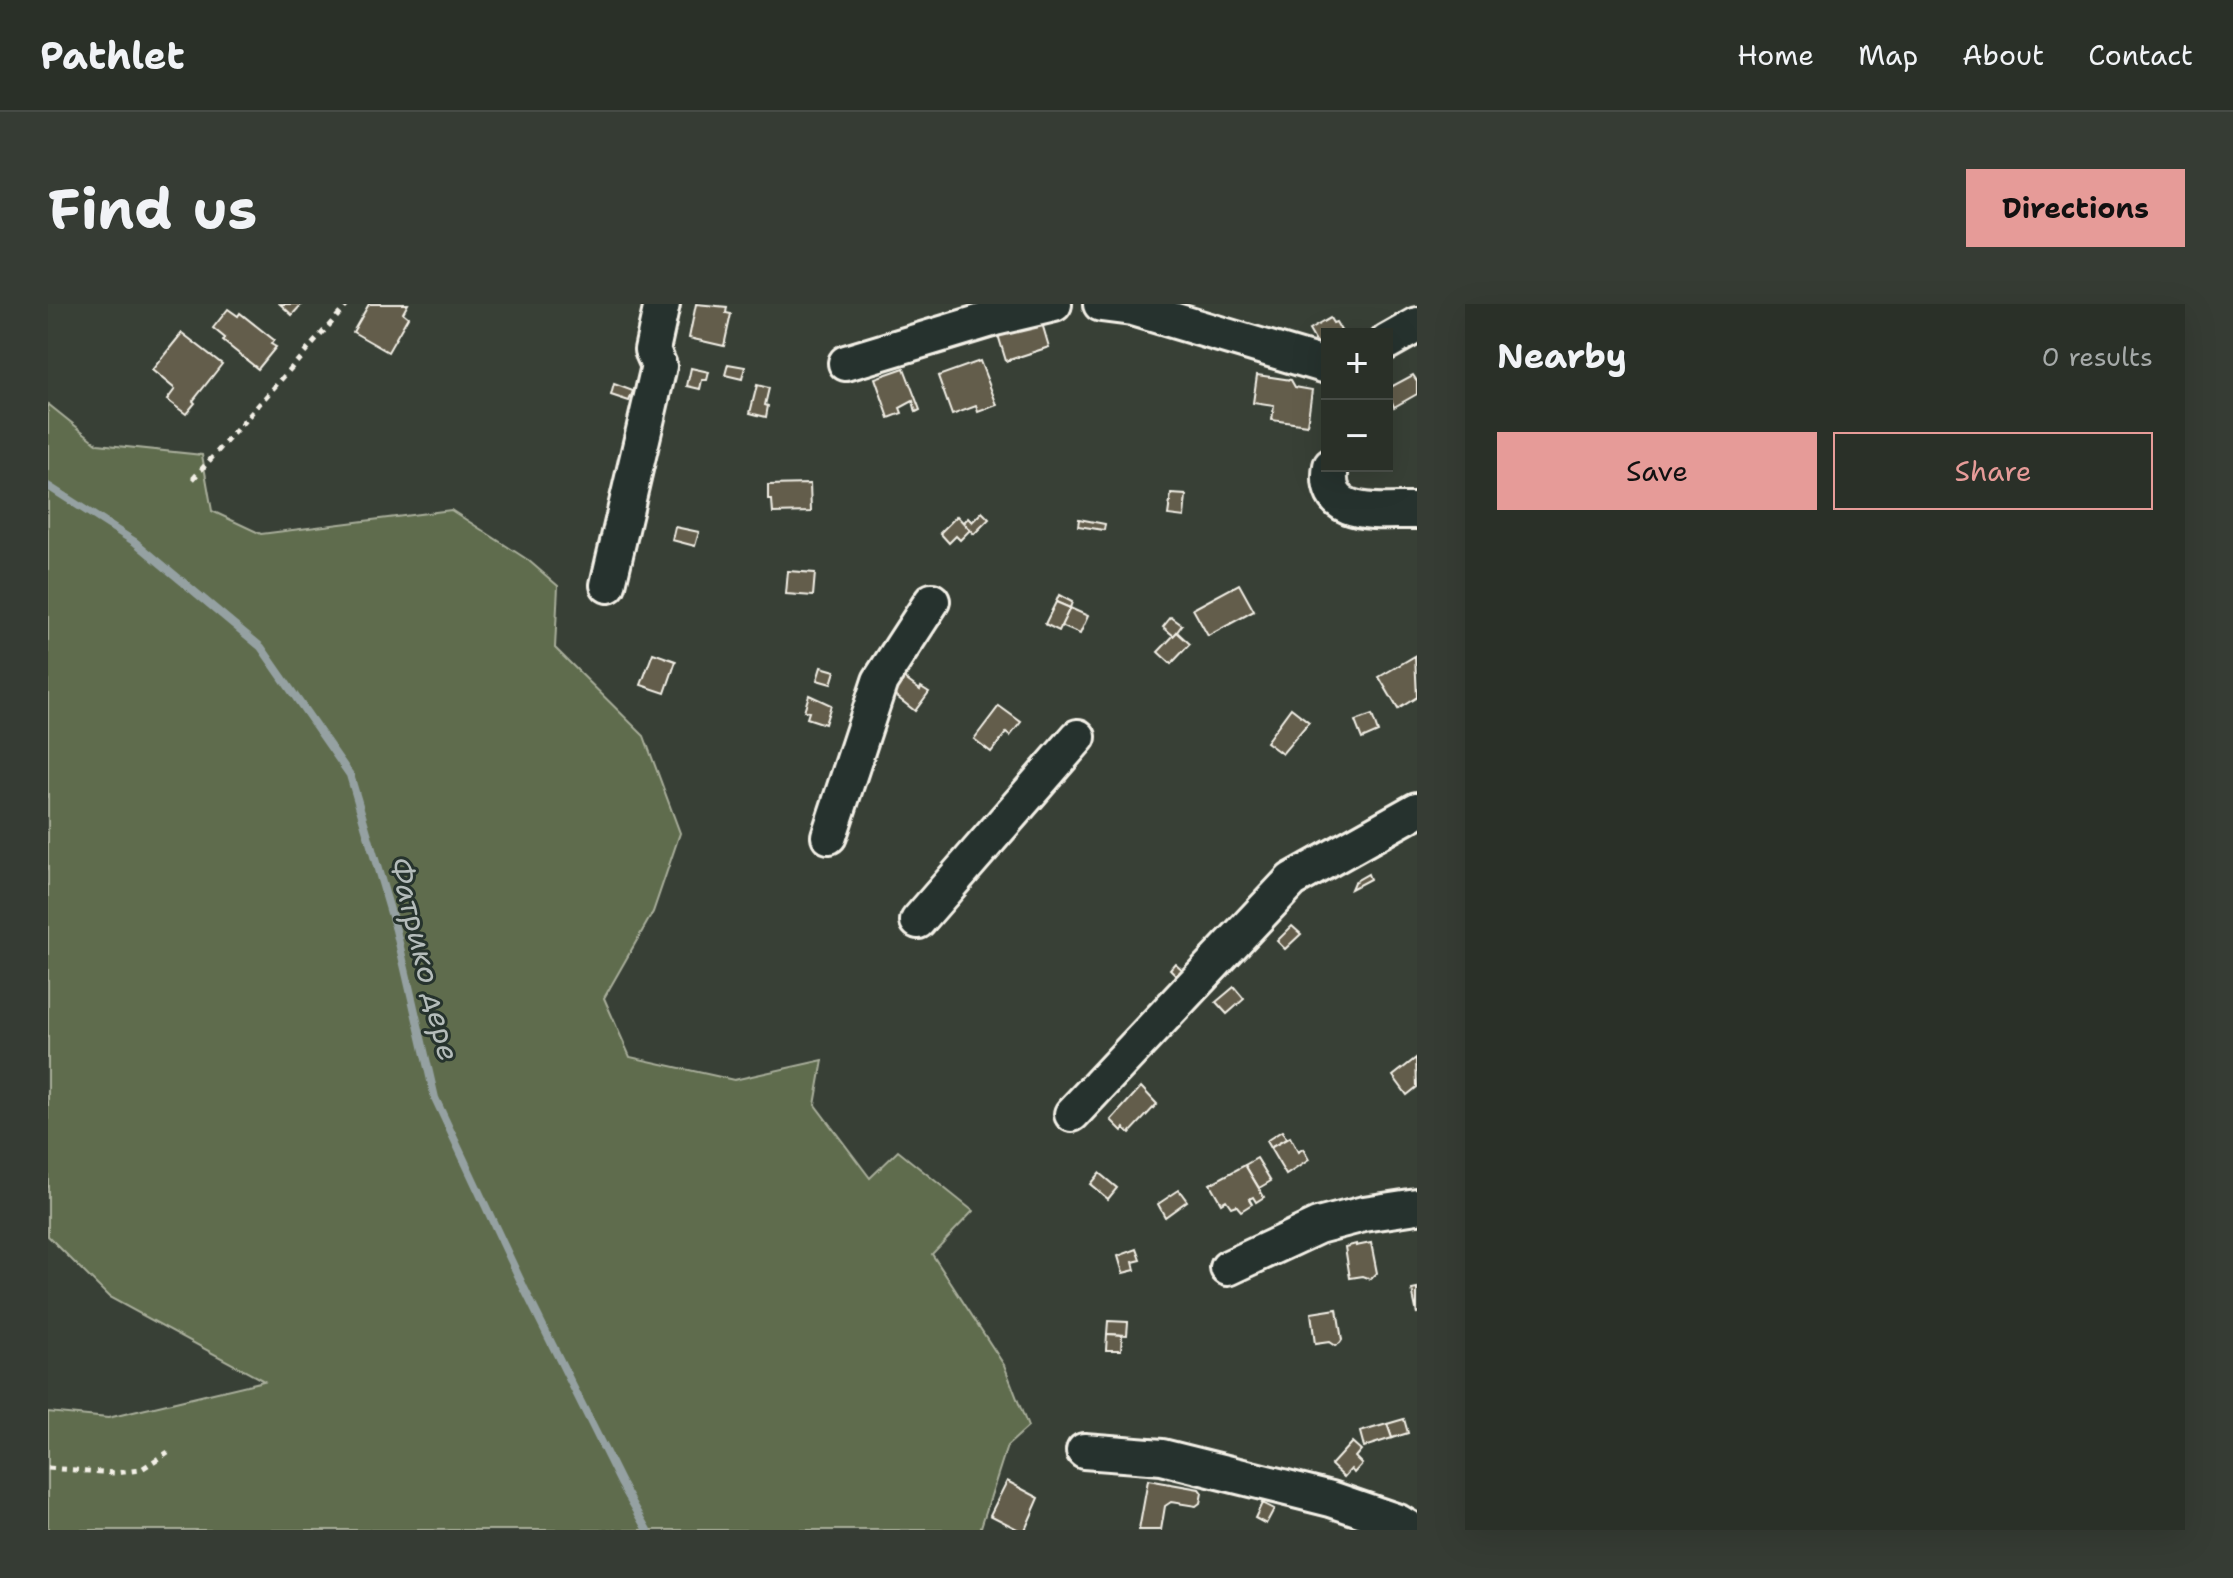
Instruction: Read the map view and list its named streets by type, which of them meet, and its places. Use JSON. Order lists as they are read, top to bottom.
{
  "water": ["Фатрико дере"],
  "page": {
    "header": "Pathlet",
    "nav": [
      "Home",
      "Map",
      "About",
      "Contact"
    ],
    "buttons": [
      "Directions",
      ["Save", "Share"]
    ],
    "title": "Find us",
    "heading": ["Nearby", "0 results"],
    "map_buttons": ["+", "−"]
  }
}
